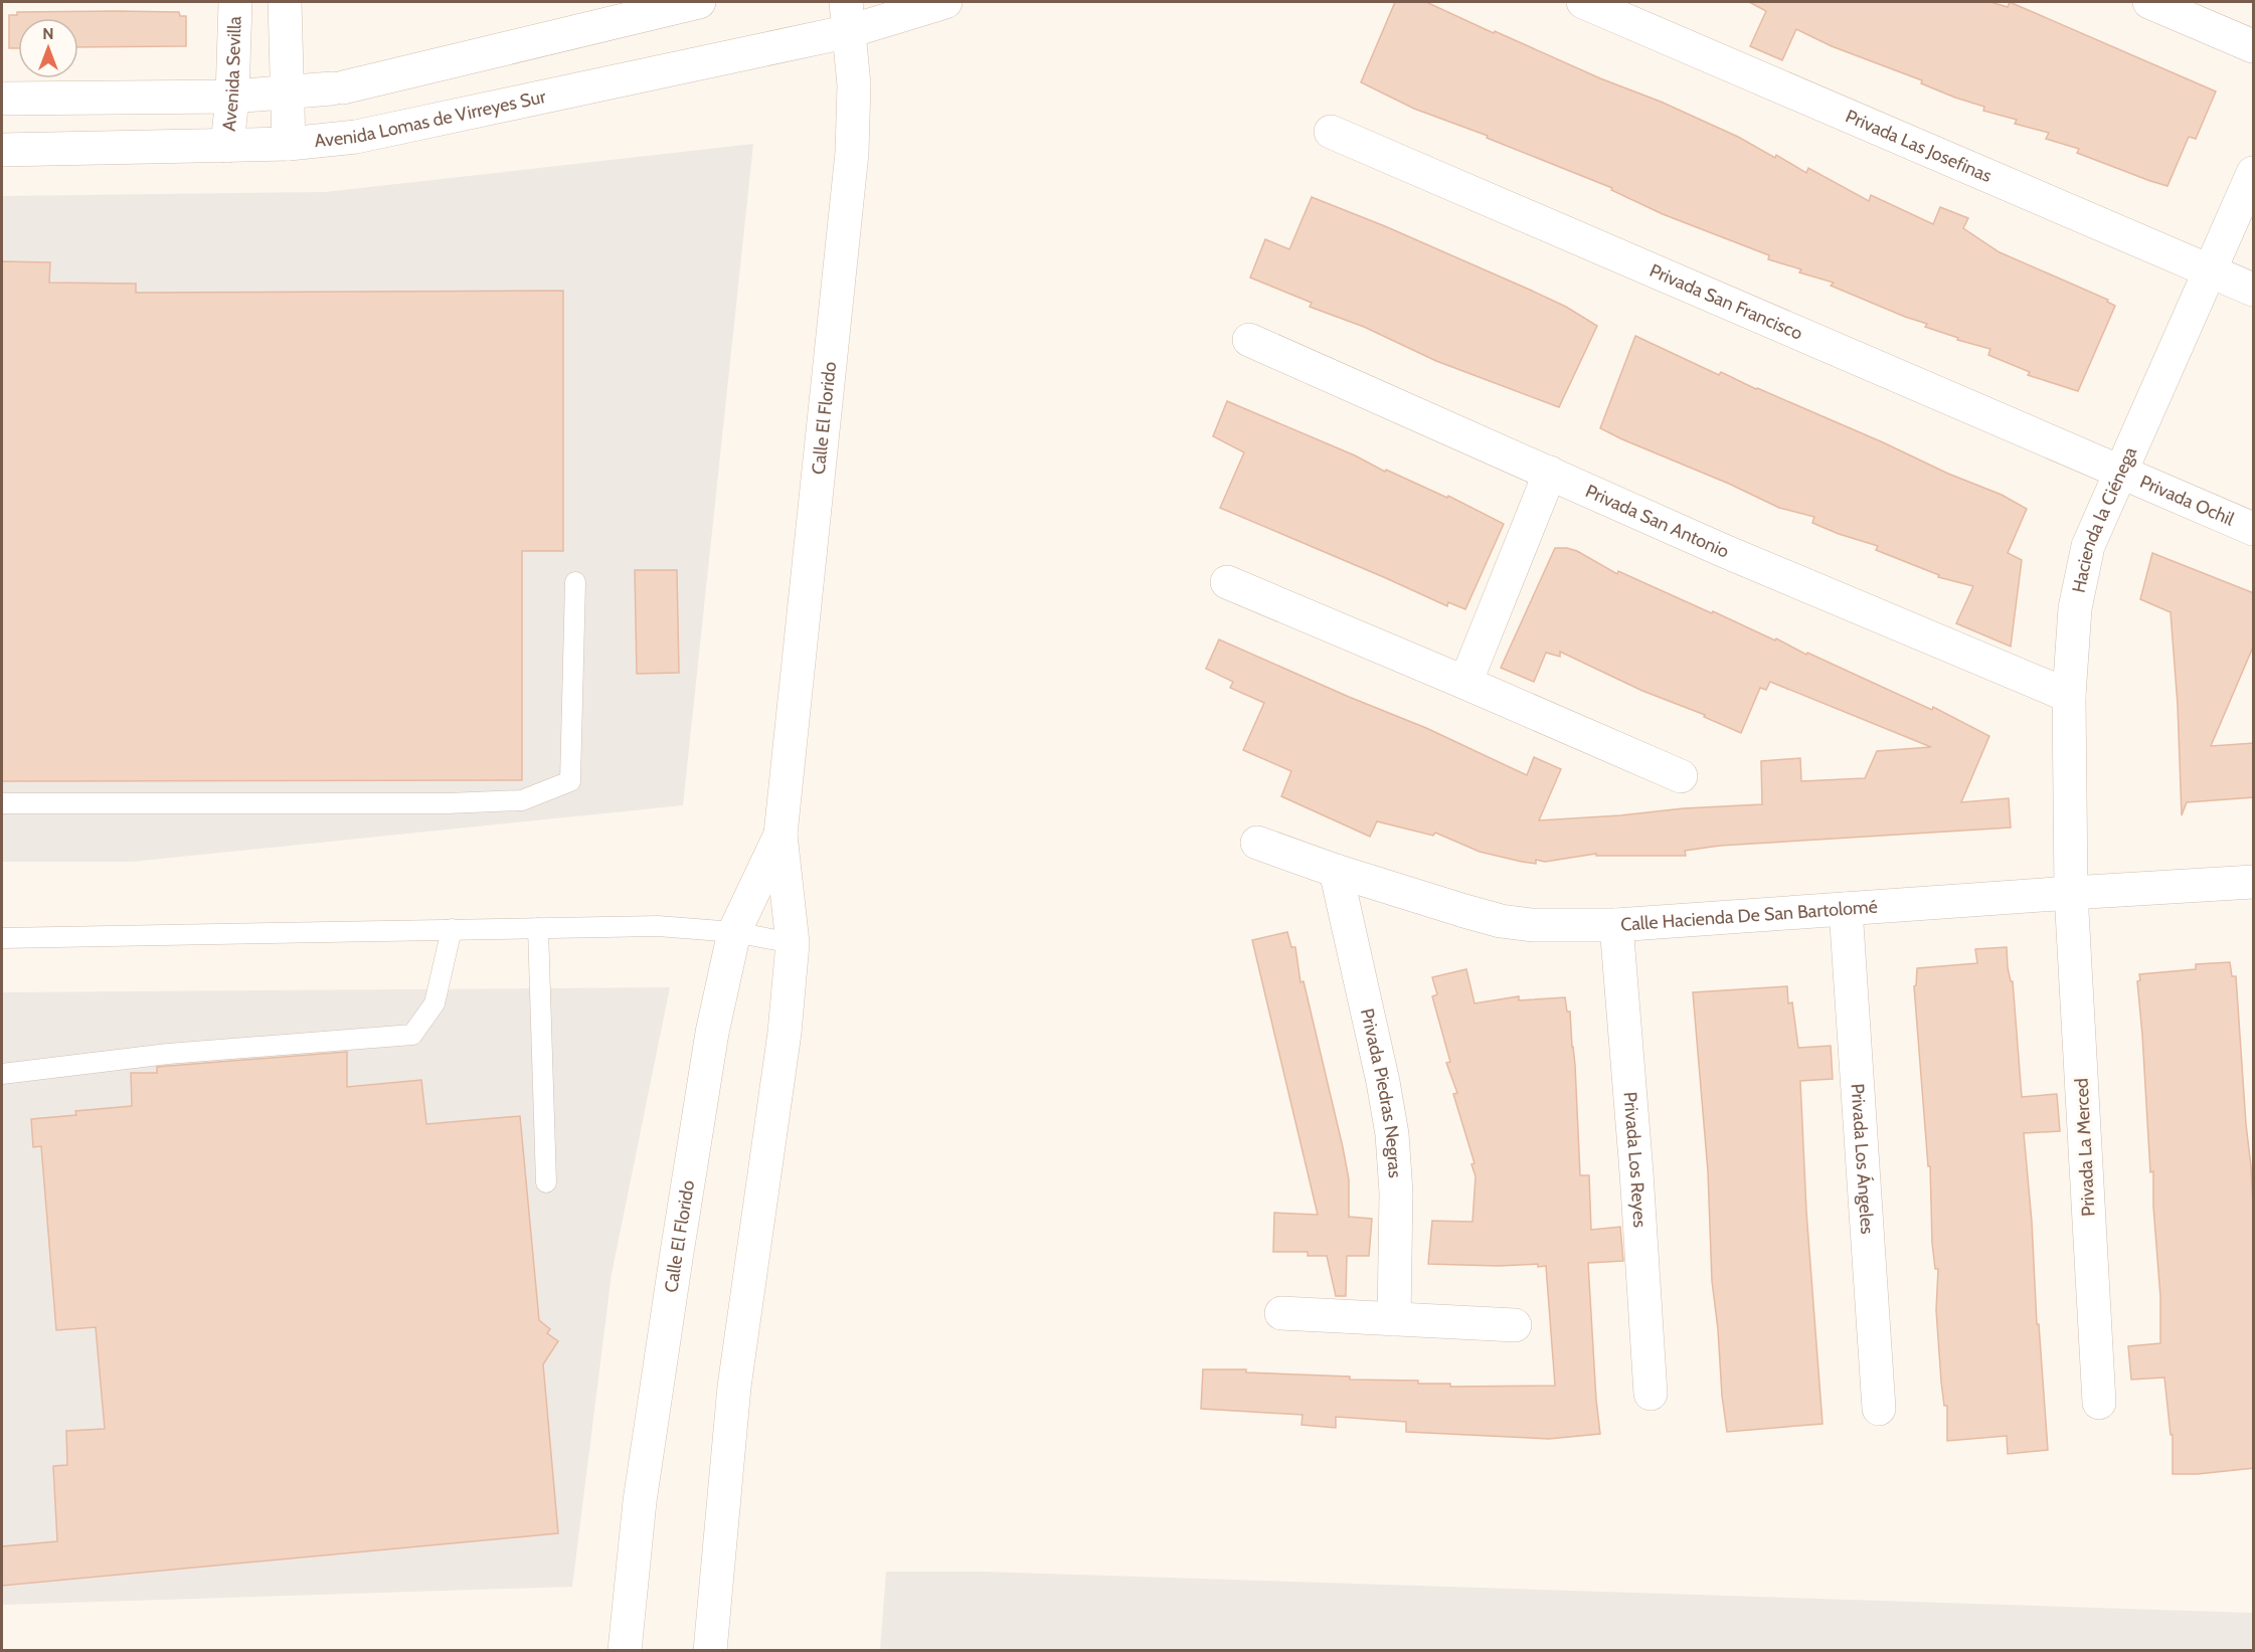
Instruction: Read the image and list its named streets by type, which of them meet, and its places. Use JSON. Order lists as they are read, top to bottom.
{
  "streets": {
    "street": [
      "Avenida Sevilla",
      "Avenida Lomas de Virreyes Sur",
      "Privada Las Josefinas",
      "Privada San Francisco",
      "Calle El Florido",
      "Privada Ochil",
      "Hacienda la Ciénega",
      "Privada San Antonio",
      "Calle Hacienda De San Bartolomé",
      "Privada Piedras Negras",
      "Privada La Merced",
      "Privada Los Ángeles",
      "Privada Los Reyes"
    ]
  },
  "crossings": [
    ["Avenida Sevilla", "Avenida Lomas de Virreyes Sur"],
    ["Avenida Lomas de Virreyes Sur", "Calle El Florido"],
    ["Privada Las Josefinas", "Hacienda la Ciénega"],
    ["Privada San Francisco", "Privada Ochil"],
    ["Privada San Francisco", "Hacienda la Ciénega"],
    ["Privada Ochil", "Hacienda la Ciénega"],
    ["Hacienda la Ciénega", "Privada San Antonio"],
    ["Hacienda la Ciénega", "Calle Hacienda De San Bartolomé"],
    ["Hacienda la Ciénega", "Privada La Merced"],
    ["Calle Hacienda De San Bartolomé", "Privada Piedras Negras"],
    ["Calle Hacienda De San Bartolomé", "Privada La Merced"],
    ["Calle Hacienda De San Bartolomé", "Privada Los Ángeles"],
    ["Calle Hacienda De San Bartolomé", "Privada Los Reyes"]
  ],
  "north": "top"
}
